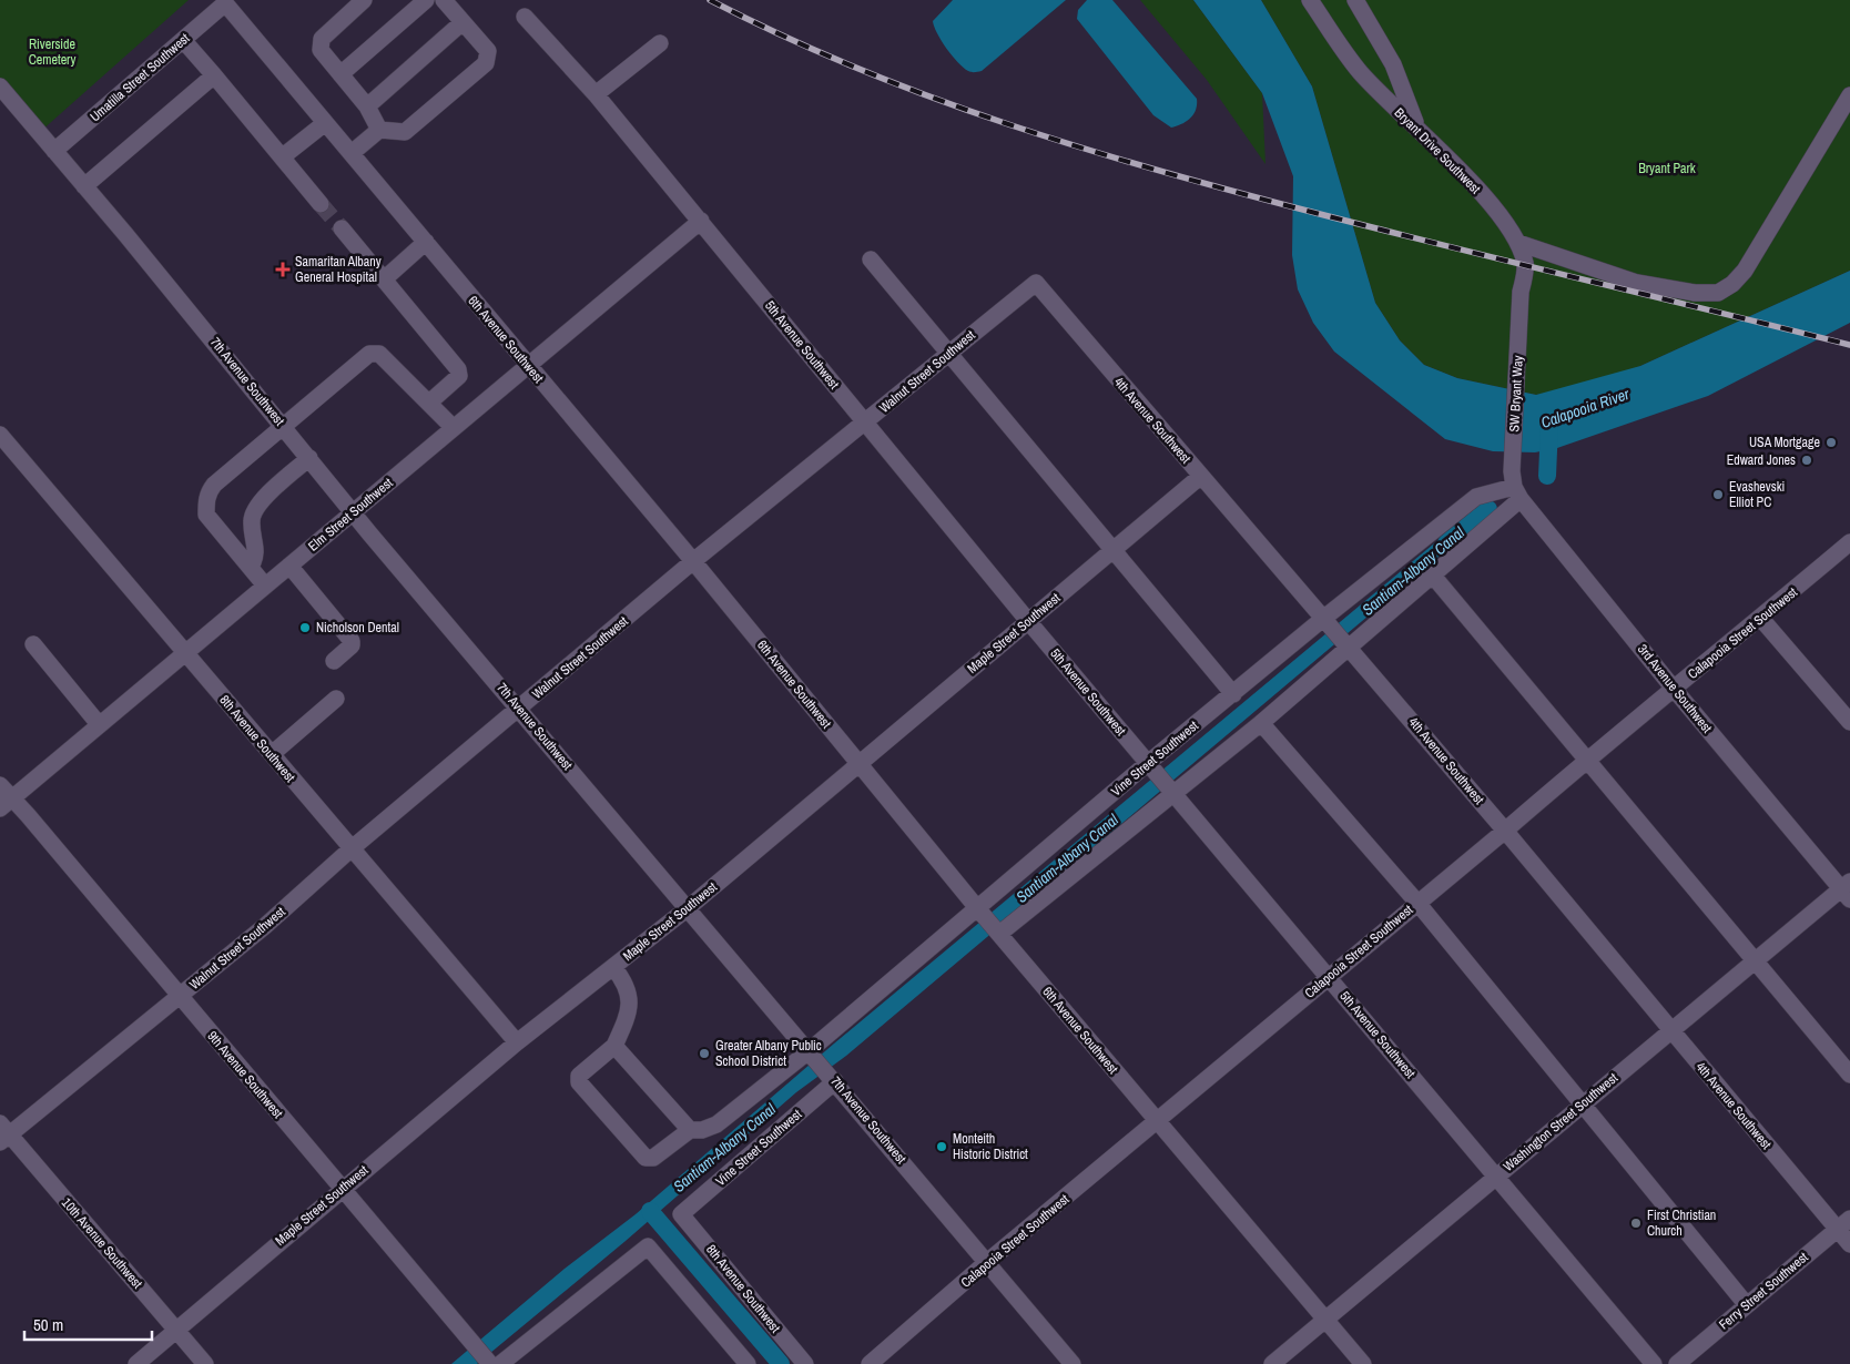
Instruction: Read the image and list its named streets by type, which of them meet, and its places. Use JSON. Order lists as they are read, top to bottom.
{
  "streets": {
    "street": [
      "Umatilla Street Southwest",
      "Bryant Drive Southwest",
      "6th Avenue Southwest",
      "5th Avenue Southwest",
      "Walnut Street Southwest",
      "7th Avenue Southwest",
      "SW Bryant Way",
      "4th Avenue Southwest",
      "Elm Street Southwest",
      "Maple Street Southwest",
      "Calapooia Street Southwest",
      "3rd Avenue Southwest",
      "8th Avenue Southwest",
      "Vine Street Southwest",
      "9th Avenue Southwest",
      "Washington Street Southwest",
      "10th Avenue Southwest",
      "Ferry Street Southwest"
    ]
  },
  "crossings": [
    ["Umatilla Street Southwest", "6th Avenue Southwest"],
    ["Umatilla Street Southwest", "7th Avenue Southwest"],
    ["Bryant Drive Southwest", "SW Bryant Way"],
    ["6th Avenue Southwest", "Walnut Street Southwest"],
    ["6th Avenue Southwest", "Elm Street Southwest"],
    ["6th Avenue Southwest", "Maple Street Southwest"],
    ["6th Avenue Southwest", "Calapooia Street Southwest"],
    ["6th Avenue Southwest", "Vine Street Southwest"],
    ["6th Avenue Southwest", "Washington Street Southwest"],
    ["5th Avenue Southwest", "Walnut Street Southwest"],
    ["5th Avenue Southwest", "Elm Street Southwest"],
    ["5th Avenue Southwest", "Maple Street Southwest"],
    ["5th Avenue Southwest", "Calapooia Street Southwest"],
    ["5th Avenue Southwest", "Vine Street Southwest"],
    ["5th Avenue Southwest", "Washington Street Southwest"],
    ["Walnut Street Southwest", "7th Avenue Southwest"],
    ["Walnut Street Southwest", "4th Avenue Southwest"],
    ["Walnut Street Southwest", "8th Avenue Southwest"],
    ["Walnut Street Southwest", "9th Avenue Southwest"],
    ["Walnut Street Southwest", "10th Avenue Southwest"],
    ["7th Avenue Southwest", "Elm Street Southwest"],
    ["7th Avenue Southwest", "Maple Street Southwest"],
    ["7th Avenue Southwest", "Calapooia Street Southwest"],
    ["7th Avenue Southwest", "Vine Street Southwest"],
    ["SW Bryant Way", "3rd Avenue Southwest"],
    ["SW Bryant Way", "Vine Street Southwest"],
    ["4th Avenue Southwest", "Maple Street Southwest"],
    ["4th Avenue Southwest", "Calapooia Street Southwest"],
    ["4th Avenue Southwest", "Vine Street Southwest"],
    ["4th Avenue Southwest", "Washington Street Southwest"],
    ["4th Avenue Southwest", "Ferry Street Southwest"],
    ["Elm Street Southwest", "8th Avenue Southwest"],
    ["Elm Street Southwest", "9th Avenue Southwest"],
    ["Maple Street Southwest", "8th Avenue Southwest"],
    ["Maple Street Southwest", "9th Avenue Southwest"],
    ["Maple Street Southwest", "10th Avenue Southwest"],
    ["Calapooia Street Southwest", "3rd Avenue Southwest"],
    ["3rd Avenue Southwest", "Vine Street Southwest"],
    ["3rd Avenue Southwest", "Washington Street Southwest"],
    ["8th Avenue Southwest", "Vine Street Southwest"]
  ],
  "water": ["Calapooia River", "Santiam-Albany Canal"],
  "parks": ["Riverside Cemetery", "Bryant Park"],
  "places": {
    "health": ["Samaritan Albany General Hospital"],
    "other": [
      "USA Mortgage",
      "Edward Jones",
      "Evashevski Elliot PC",
      "Nicholson Dental",
      "Greater Albany Public School District",
      "Monteith Historic District",
      "First Christian Church"
    ]
  },
  "scale_bar": "50 m"
}
